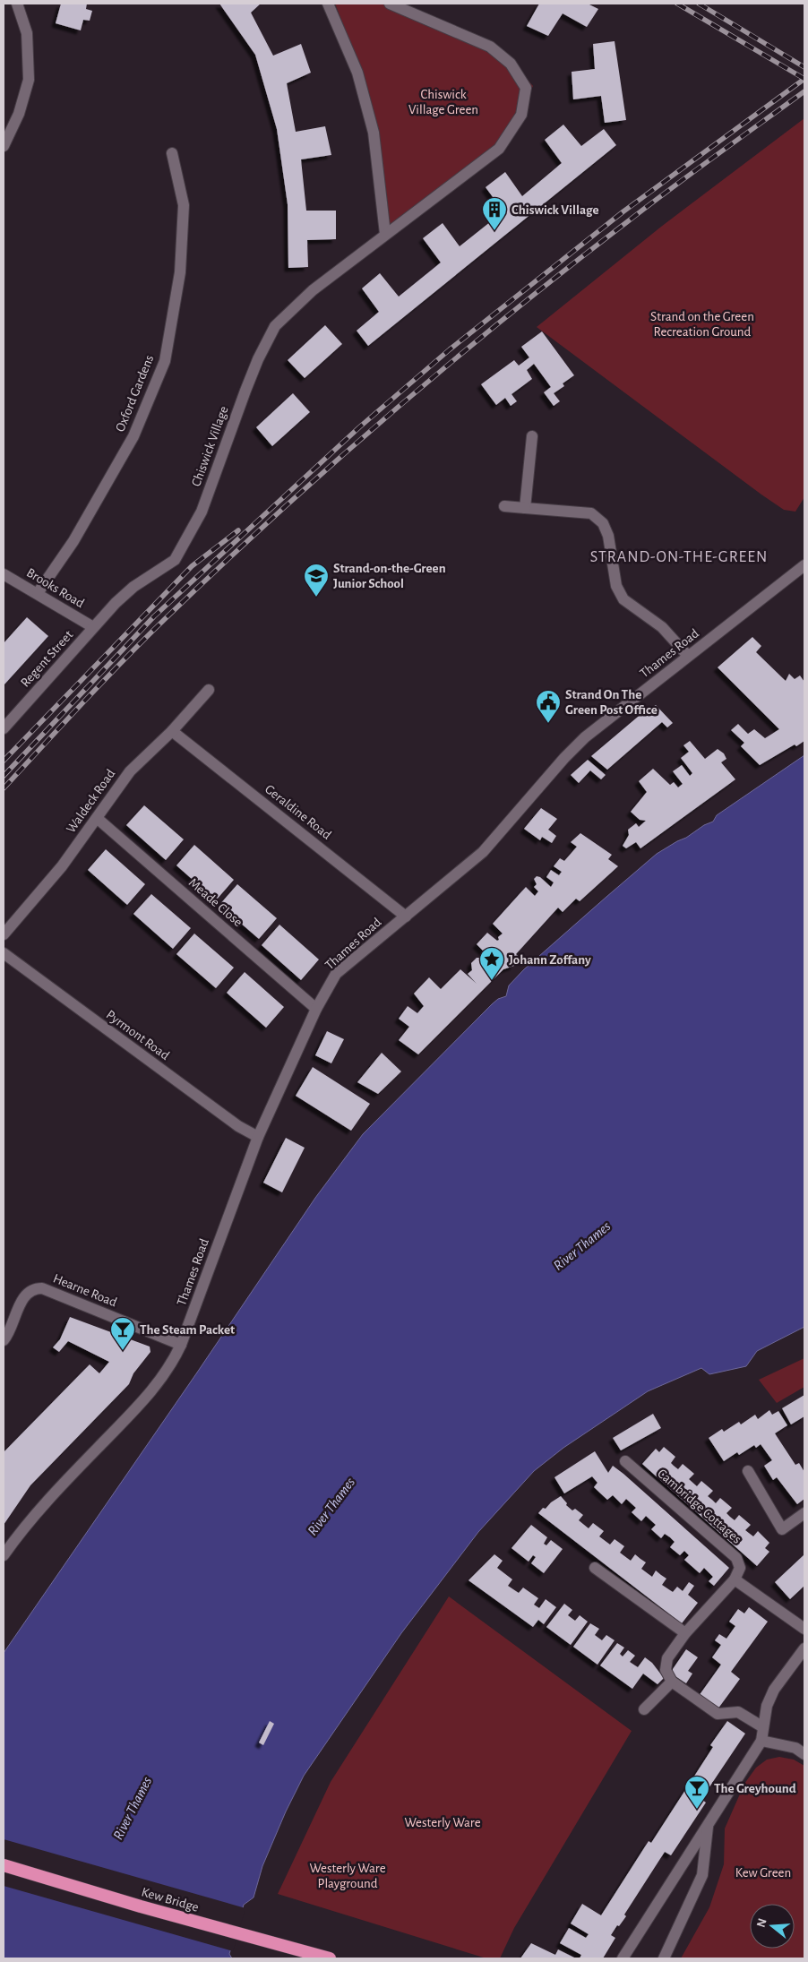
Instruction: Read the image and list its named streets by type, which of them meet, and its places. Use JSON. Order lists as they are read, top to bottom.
{
  "streets": {
    "highway": ["Kew Bridge"],
    "street": [
      "Oxford Gardens",
      "Chiswick Village",
      "Brooks Road",
      "Thames Road",
      "Regent Street",
      "Waldeck Road",
      "Geraldine Road",
      "Meade Close",
      "Pyrmont Road",
      "Hearne Road",
      "Cambridge Cottages"
    ]
  },
  "crossings": [
    ["Oxford Gardens", "Brooks Road"],
    ["Chiswick Village", "Brooks Road"],
    ["Chiswick Village", "Regent Street"],
    ["Brooks Road", "Regent Street"],
    ["Thames Road", "Geraldine Road"],
    ["Thames Road", "Meade Close"],
    ["Thames Road", "Pyrmont Road"],
    ["Thames Road", "Hearne Road"],
    ["Waldeck Road", "Geraldine Road"],
    ["Waldeck Road", "Meade Close"]
  ],
  "districts": ["STRAND-ON-THE-GREEN"],
  "water": ["River Thames"],
  "parks": [
    "Chiswick Village Green",
    "Strand on the Green Recreation Ground",
    "Westerly Ware",
    "Westerly Ware Playground",
    "Kew Green"
  ],
  "places": {
    "building": ["Chiswick Village"],
    "school or university": ["Strand-on-the-Green Junior School"],
    "public building": ["Strand On The Green Post Office"],
    "place": ["Johann Zoffany"],
    "bar": ["The Steam Packet", "The Greyhound"]
  },
  "north": "left"
}
